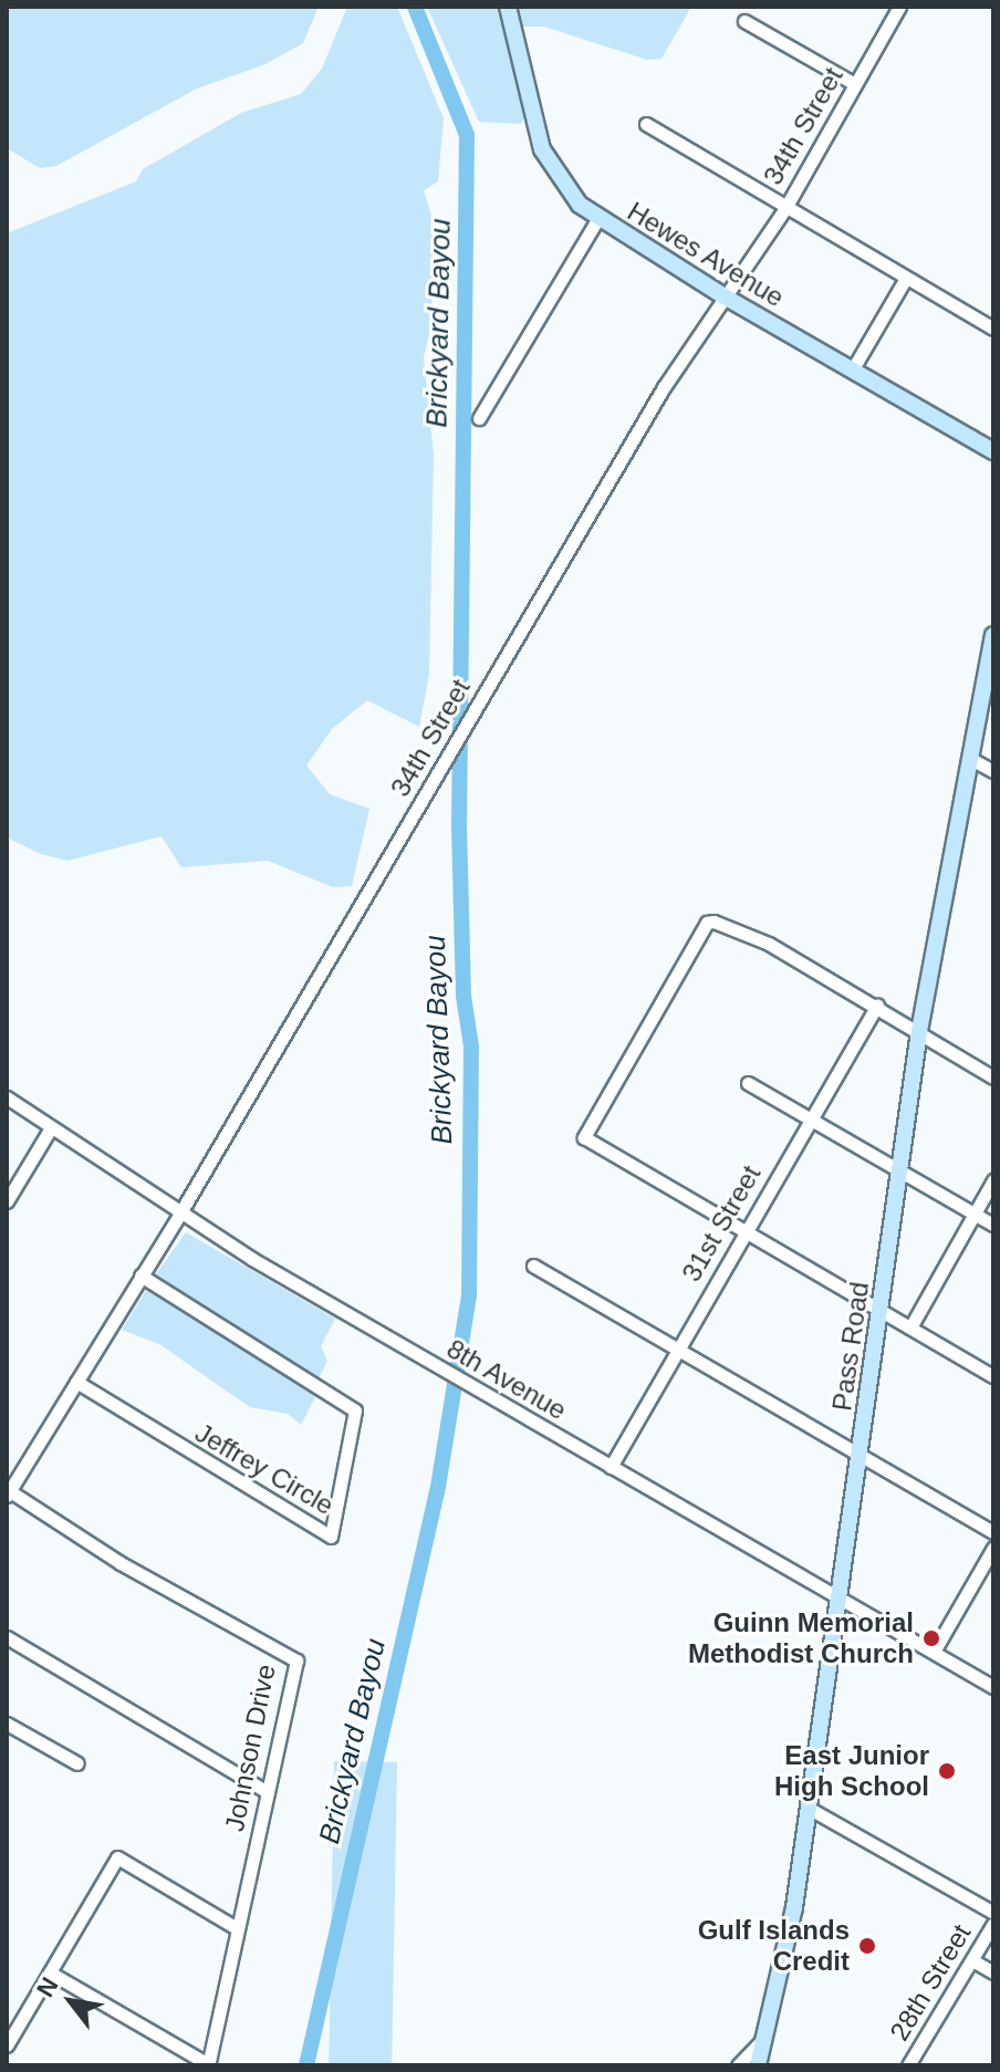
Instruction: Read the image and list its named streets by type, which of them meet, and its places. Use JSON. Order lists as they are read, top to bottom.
{
  "streets": {
    "main road": ["Hewes Avenue", "Pass Road"],
    "street": [
      "34th Street",
      "31st Street",
      "8th Avenue",
      "Jeffrey Circle",
      "Johnson Drive",
      "28th Street"
    ]
  },
  "crossings": [
    ["34th Street", "Hewes Avenue"],
    ["34th Street", "8th Avenue"],
    ["34th Street", "Jeffrey Circle"],
    ["34th Street", "Johnson Drive"],
    ["31st Street", "8th Avenue"],
    ["Pass Road", "8th Avenue"]
  ],
  "water": ["Brickyard Bayou"],
  "places": ["Guinn Memorial Methodist Church", "East Junior High School", "Gulf Islands Credit"],
  "north": "top left"
}
